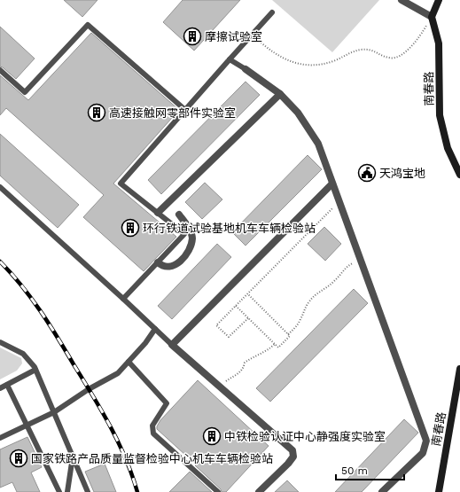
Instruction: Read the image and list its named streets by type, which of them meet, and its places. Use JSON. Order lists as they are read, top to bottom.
{
  "streets": {
    "street": ["南春路"]
  },
  "places": {
    "building": [
      "摩擦试验室",
      "高速接触网零部件实验室",
      "环行铁道试验基地机车车辆检验站",
      "中铁检验认证中心静强度实验室",
      "国家铁路产品质量监督检验中心机车车辆检验站"
    ],
    "public building": ["天鸿宝地"]
  },
  "scale_bar": "50 m"
}
